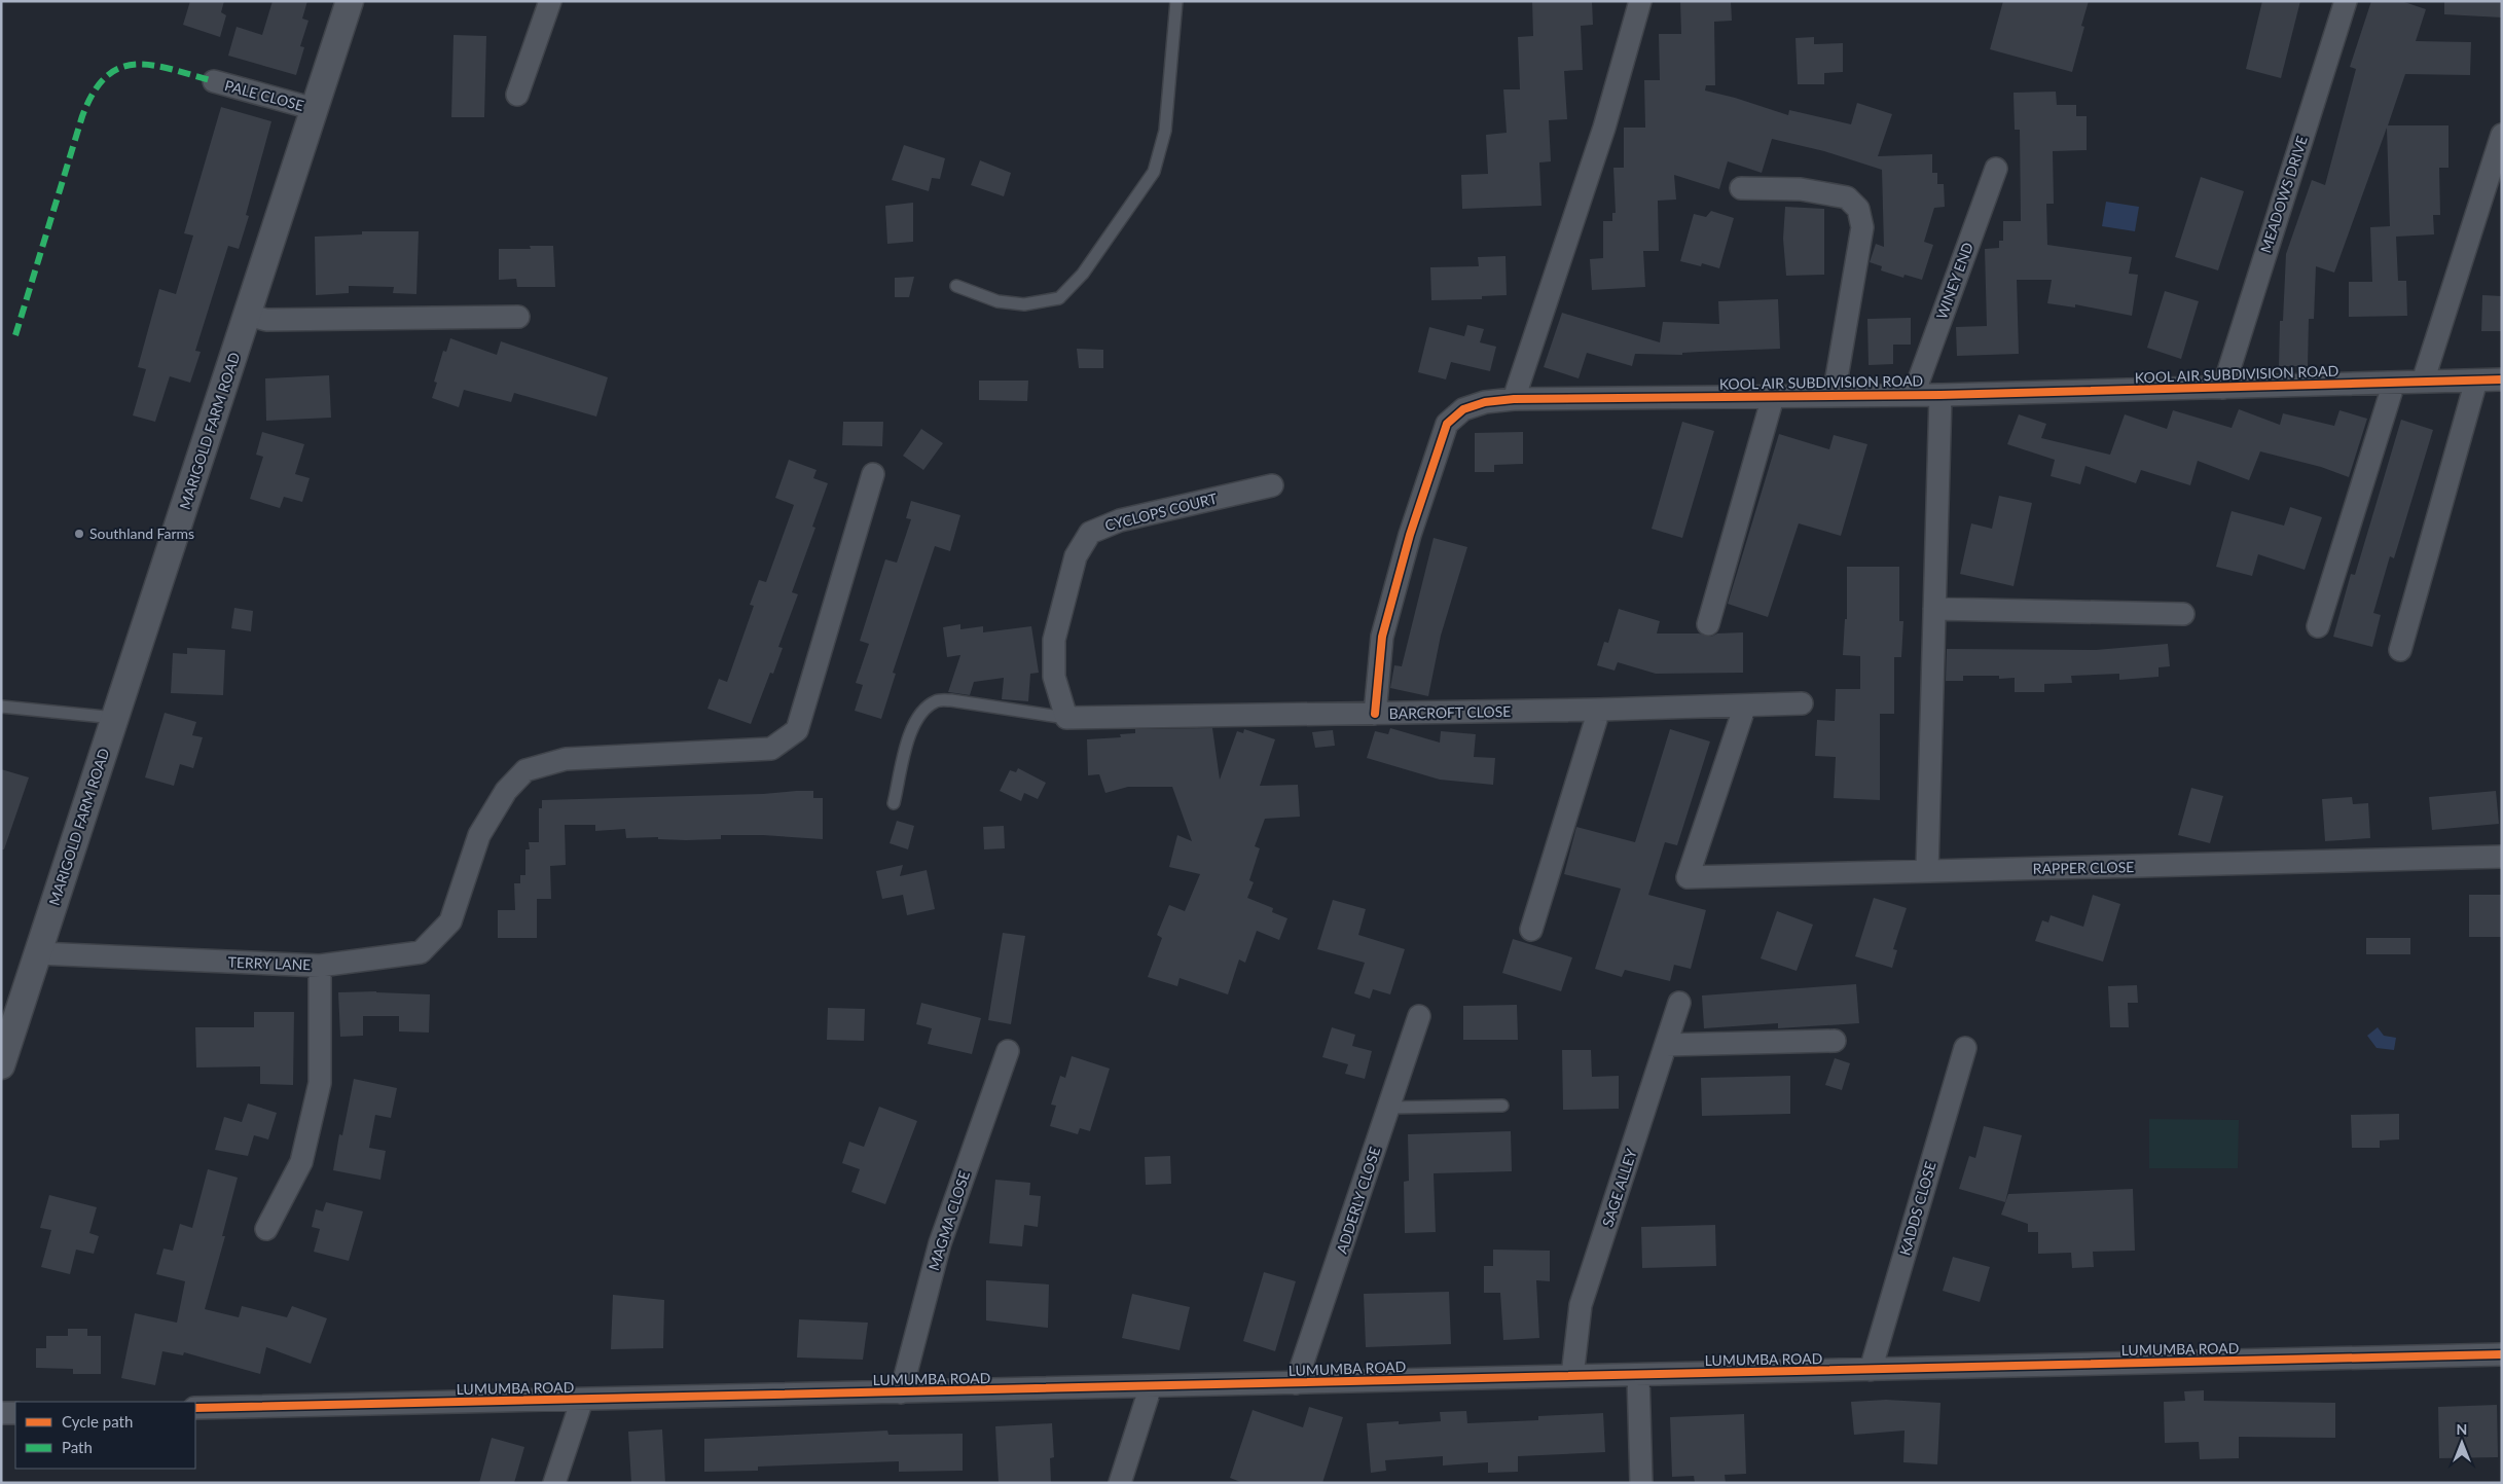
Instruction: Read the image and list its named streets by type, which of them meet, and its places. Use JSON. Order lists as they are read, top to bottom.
{
  "streets": {
    "street": [
      "PALE CLOSE",
      "MEADOWS DRIVE",
      "WINEY END",
      "KOOL AIR SUBDIVISION ROAD",
      "MARIGOLD FARM ROAD",
      "CYCLOPS COURT",
      "BARCROFT CLOSE",
      "RAPPER CLOSE",
      "TERRY LANE",
      "SAGE ALLEY",
      "ADDERLY CLOSE",
      "KADDS CLOSE",
      "MAGMA CLOSE",
      "LUMUMBA ROAD"
    ]
  },
  "crossings": [
    ["PALE CLOSE", "MARIGOLD FARM ROAD"],
    ["MEADOWS DRIVE", "KOOL AIR SUBDIVISION ROAD"],
    ["WINEY END", "KOOL AIR SUBDIVISION ROAD"],
    ["KOOL AIR SUBDIVISION ROAD", "BARCROFT CLOSE"],
    ["MARIGOLD FARM ROAD", "TERRY LANE"],
    ["CYCLOPS COURT", "BARCROFT CLOSE"],
    ["BARCROFT CLOSE", "RAPPER CLOSE"],
    ["SAGE ALLEY", "LUMUMBA ROAD"],
    ["ADDERLY CLOSE", "LUMUMBA ROAD"],
    ["KADDS CLOSE", "LUMUMBA ROAD"],
    ["MAGMA CLOSE", "LUMUMBA ROAD"]
  ],
  "places": ["Southland Farms"],
  "legend": ["Cycle path", "Path"],
  "north": "top"
}
